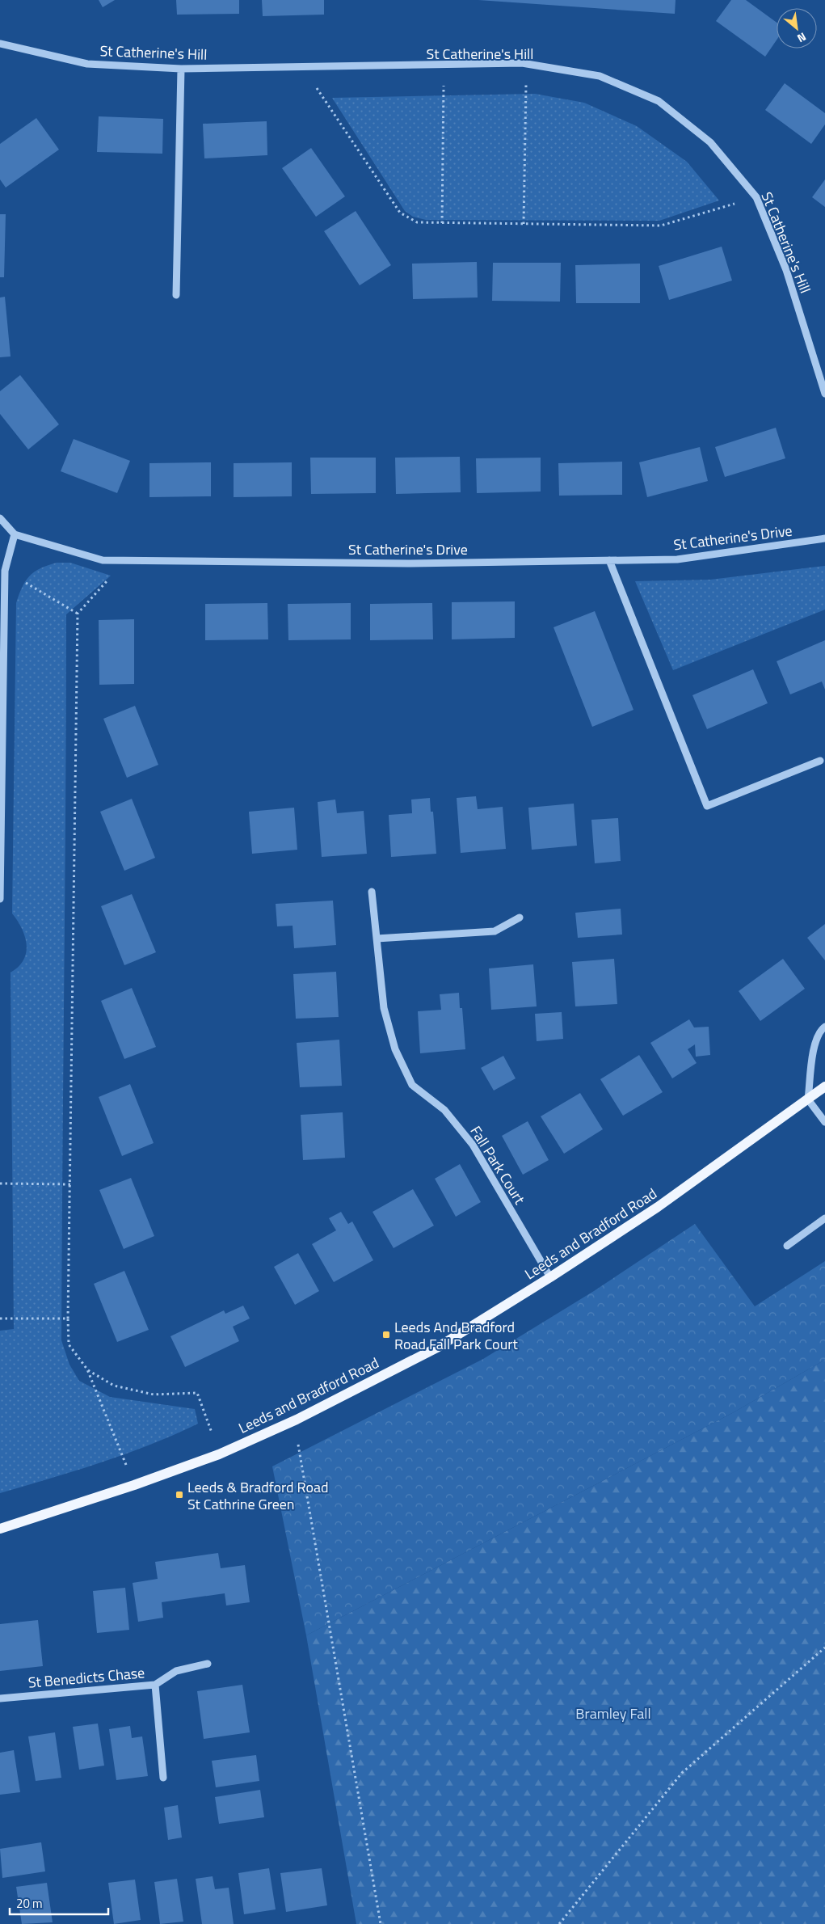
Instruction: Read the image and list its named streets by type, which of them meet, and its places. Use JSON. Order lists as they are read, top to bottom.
{
  "streets": {
    "main road": ["Leeds and Bradford Road"],
    "street": [
      "St Catherine's Hill",
      "St Catherine's Drive",
      "Fall Park Court",
      "St Benedicts Chase"
    ]
  },
  "crossings": [
    ["Fall Park Court", "Leeds and Bradford Road"]
  ],
  "parks": ["Bramley Fall"],
  "places": {
    "transit": ["Leeds And Bradford Road Fall Park Court", "Leeds & Bradford Road St Cathrine Green"]
  },
  "scale_bar": "20 m",
  "north": "bottom right"
}
